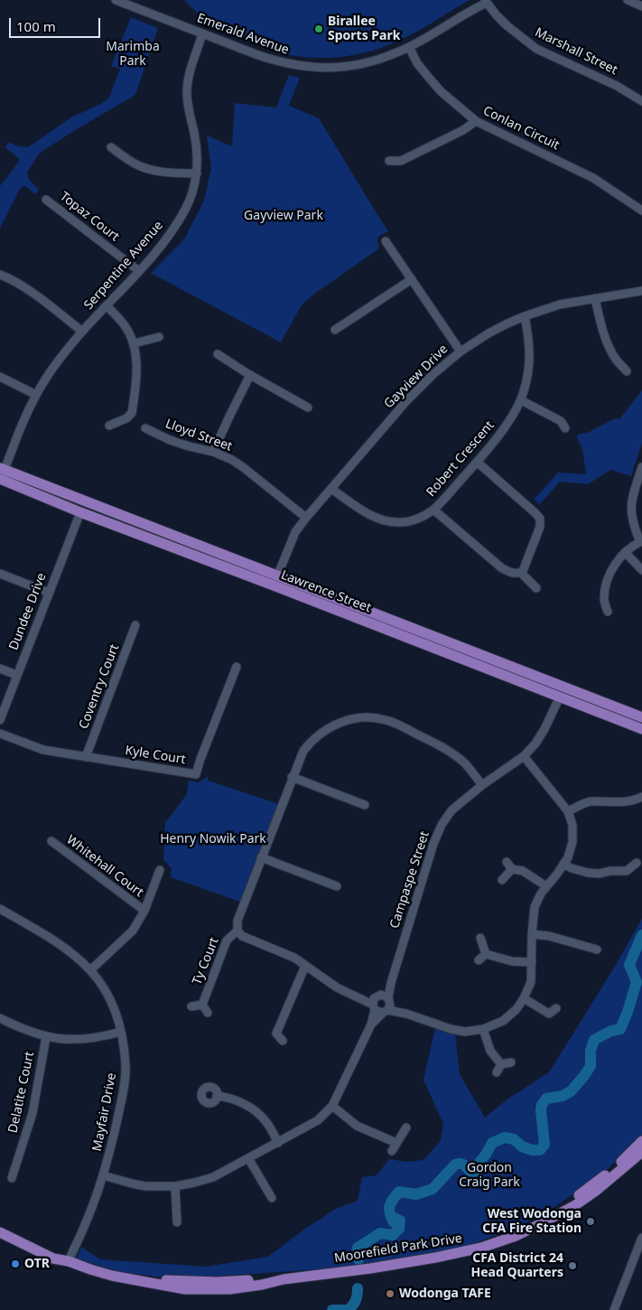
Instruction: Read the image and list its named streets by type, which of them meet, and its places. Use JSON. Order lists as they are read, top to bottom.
{
  "streets": {
    "main road": ["Lawrence Street", "Moorefield Park Drive"],
    "street": [
      "Emerald Avenue",
      "Marshall Street",
      "Conlan Circuit",
      "Topaz Court",
      "Serpentine Avenue",
      "Gayview Drive",
      "Lloyd Street",
      "Robert Crescent",
      "Dundee Drive",
      "Coventry Court",
      "Kyle Court",
      "Whitehall Court",
      "Campaspe Street",
      "Ty Court",
      "Delatite Court",
      "Mayfair Drive"
    ]
  },
  "crossings": [
    ["Emerald Avenue", "Marshall Street"],
    ["Emerald Avenue", "Conlan Circuit"],
    ["Emerald Avenue", "Serpentine Avenue"],
    ["Topaz Court", "Serpentine Avenue"],
    ["Serpentine Avenue", "Lawrence Street"],
    ["Gayview Drive", "Lloyd Street"],
    ["Gayview Drive", "Robert Crescent"],
    ["Gayview Drive", "Lawrence Street"],
    ["Lawrence Street", "Dundee Drive"],
    ["Lawrence Street", "Campaspe Street"],
    ["Coventry Court", "Kyle Court"],
    ["Campaspe Street", "Mayfair Drive"],
    ["Mayfair Drive", "Moorefield Park Drive"]
  ],
  "parks": [
    "Marimba Park",
    "Gayview Park",
    "Henry Nowik Park",
    "Gordon Craig Park"
  ],
  "places": [
    "Birallee Sports Park",
    "West Wodonga CFA Fire Station",
    "OTR",
    "CFA District 24 Head Quarters",
    "Wodonga TAFE"
  ],
  "scale_bar": "100 m"
}
